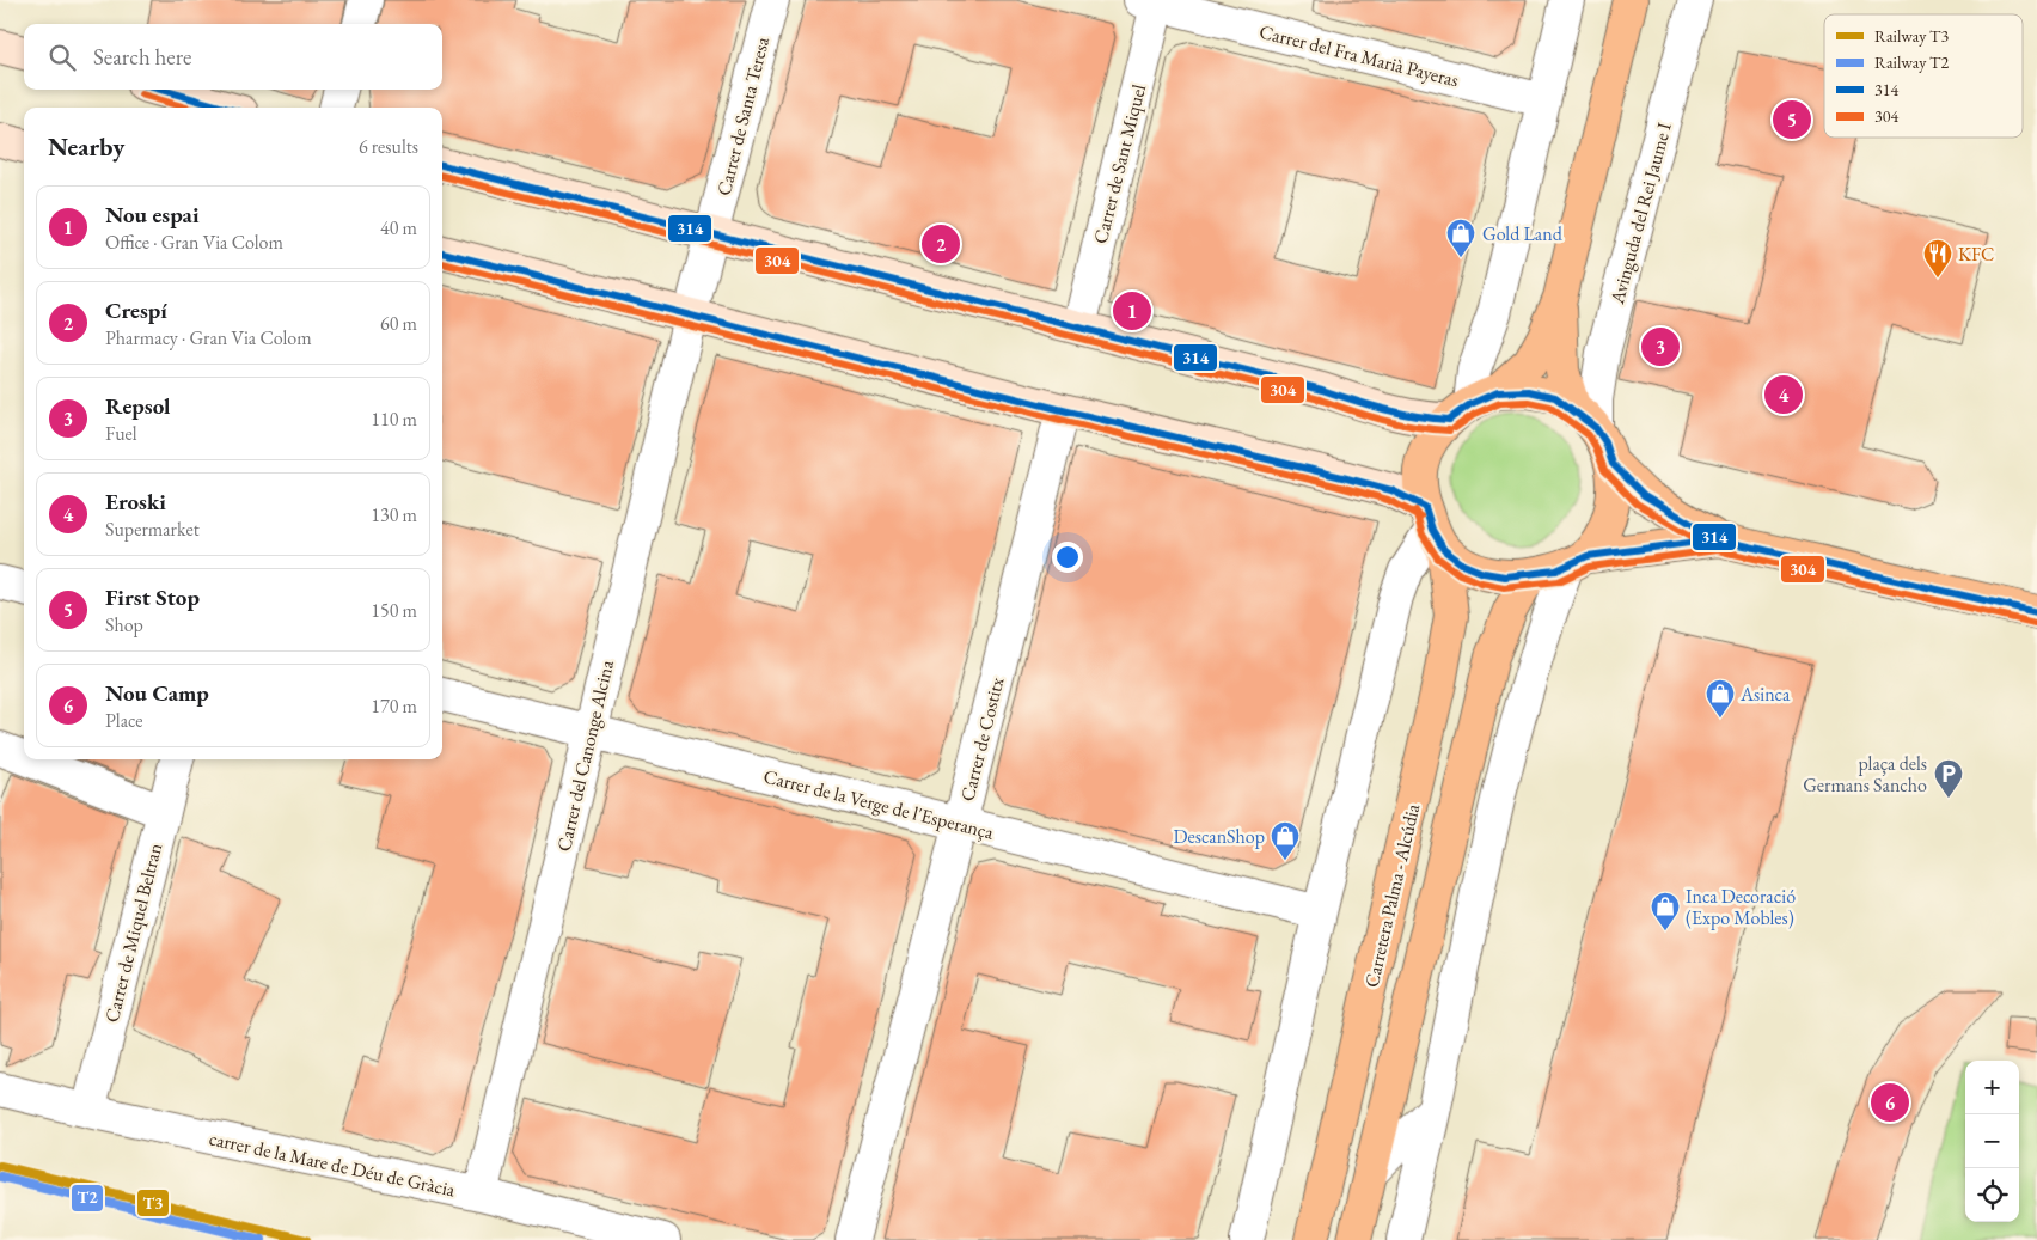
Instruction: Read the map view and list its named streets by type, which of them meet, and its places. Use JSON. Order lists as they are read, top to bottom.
{
  "streets": {
    "main road": ["Carretera Palma - Alcúdia"],
    "street": [
      "Carrer del Fra Marià Payeras",
      "Carrer de Santa Teresa",
      "Carrer de Sant Miquel",
      "Avinguda del Rei Jaume I",
      "Carrer de Costitx",
      "Carrer del Canonge Alcina",
      "Carrer de la Verge de l'Esperança",
      "Carrer de Miquel Beltran",
      "carrer de la Mare de Déu de Gràcia"
    ]
  },
  "crossings": [
    ["Carrer del Fra Marià Payeras", "Carrer de Sant Miquel"],
    ["Carrer de Santa Teresa", "Carrer del Canonge Alcina"],
    ["Avinguda del Rei Jaume I", "Carretera Palma - Alcúdia"],
    ["Carrer de Costitx", "Carrer de la Verge de l'Esperança"],
    ["Carrer del Canonge Alcina", "Carrer de la Verge de l'Esperança"],
    ["Carrer del Canonge Alcina", "carrer de la Mare de Déu de Gràcia"],
    ["Carrer de Miquel Beltran", "carrer de la Mare de Déu de Gràcia"]
  ],
  "places": {
    "shop": [
      "Gold Land",
      "Asinca",
      "DescanShop",
      "Inca Decoració (Expo Mobles)"
    ],
    "restaurant": ["KFC"],
    "parking": ["plaça dels Germans Sancho"]
  },
  "lines": [
    "transit line 314",
    "transit line 304",
    "rail line T3",
    "rail line T2"
  ],
  "legend": [
    "Railway T3",
    "Railway T2",
    "314",
    "304"
  ],
  "page": {
    "search": "Search here",
    "pins": [
      "5",
      "2",
      "1",
      "3",
      "4",
      "6"
    ],
    "heading": ["Nearby", "6 results"],
    "list": [
      {
        "mark": "1",
        "name": "Nou espai",
        "note": "Office · Gran Via Colom",
        "value": "40 m"
      },
      {
        "mark": "2",
        "name": "Crespí",
        "note": "Pharmacy · Gran Via Colom",
        "value": "60 m"
      },
      {
        "mark": "3",
        "name": "Repsol",
        "note": "Fuel",
        "value": "110 m"
      },
      {
        "mark": "4",
        "name": "Eroski",
        "note": "Supermarket",
        "value": "130 m"
      },
      {
        "mark": "5",
        "name": "First Stop",
        "note": "Shop",
        "value": "150 m"
      },
      {
        "mark": "6",
        "name": "Nou Camp",
        "note": "Place",
        "value": "170 m"
      }
    ],
    "map_buttons": ["+", "−"]
  }
}
